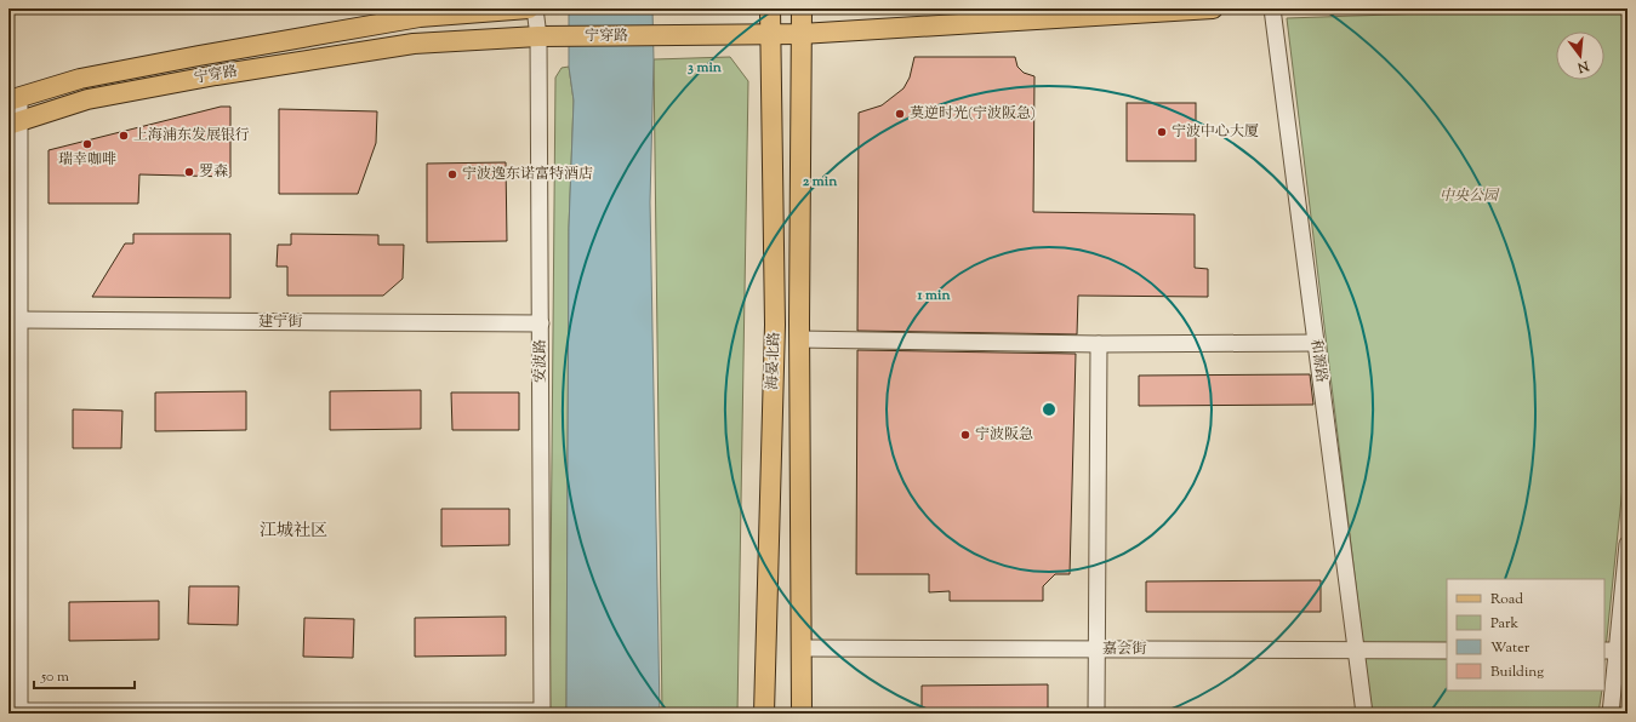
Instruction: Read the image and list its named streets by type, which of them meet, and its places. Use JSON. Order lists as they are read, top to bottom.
{
  "streets": {
    "main road": ["宁穿路", "海晏北路"],
    "street": [
      "建宁街",
      "安波路",
      "和源路",
      "嘉会街"
    ]
  },
  "crossings": [
    ["宁穿路", "安波路"],
    ["宁穿路", "海晏北路"],
    ["建宁街", "安波路"],
    ["海晏北路", "嘉会街"],
    ["和源路", "嘉会街"]
  ],
  "districts": ["江城社区"],
  "parks": ["中央公园"],
  "places": [
    "莫逆时光(宁波阪急)",
    "宁波中心大厦",
    "上海浦东发展银行",
    "瑞幸咖啡",
    "罗森",
    "宁波逸东诺富特酒店",
    "宁波阪急"
  ],
  "legend": [
    "Road",
    "Park",
    "Water",
    "Building"
  ],
  "scale_bar": "50 m",
  "north": "bottom",
  "rings": ["3 min", "2 min", "1 min"]
}
